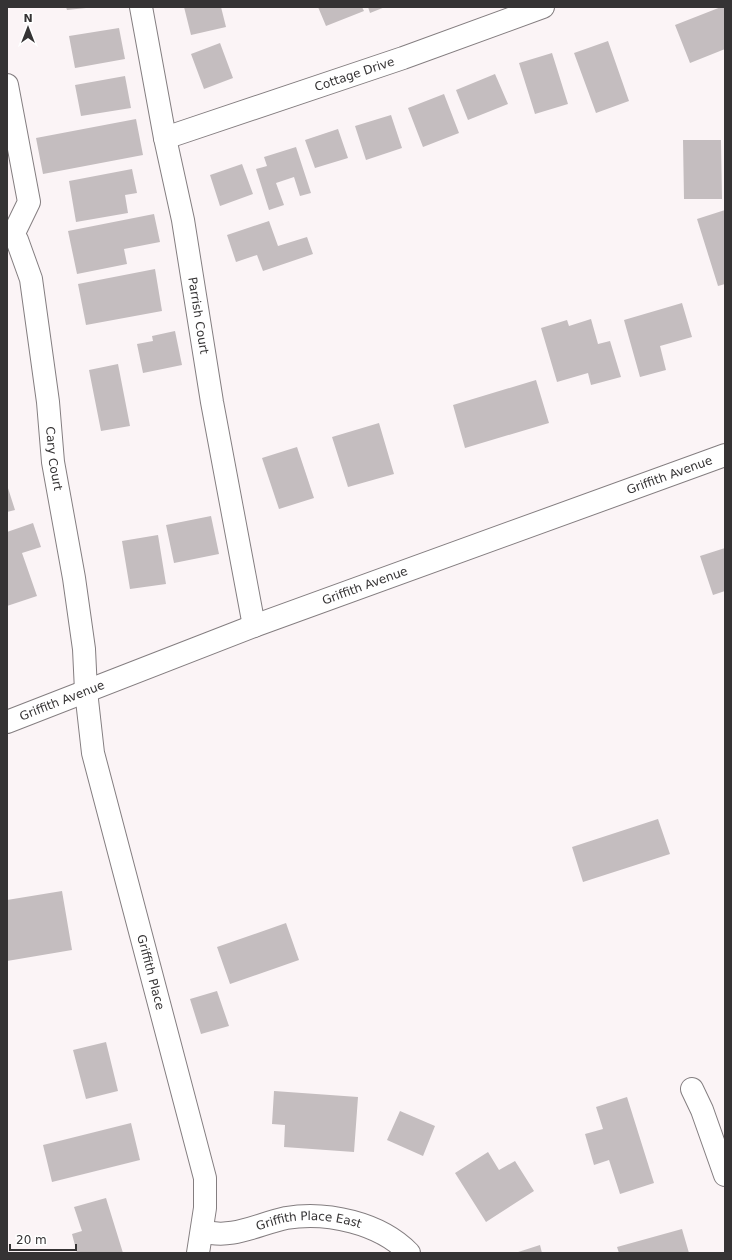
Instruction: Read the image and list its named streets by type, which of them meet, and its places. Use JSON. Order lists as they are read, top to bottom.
{
  "streets": {
    "street": [
      "Cottage Drive",
      "Parrish Court",
      "Cary Court",
      "Griffith Avenue",
      "Griffith Place",
      "Griffith Place East"
    ]
  },
  "crossings": [
    ["Cottage Drive", "Parrish Court"],
    ["Parrish Court", "Griffith Avenue"],
    ["Cary Court", "Griffith Avenue"],
    ["Cary Court", "Griffith Place"],
    ["Griffith Avenue", "Griffith Place"],
    ["Griffith Place", "Griffith Place East"]
  ],
  "scale_bar": "20 m",
  "north": "top"
}
